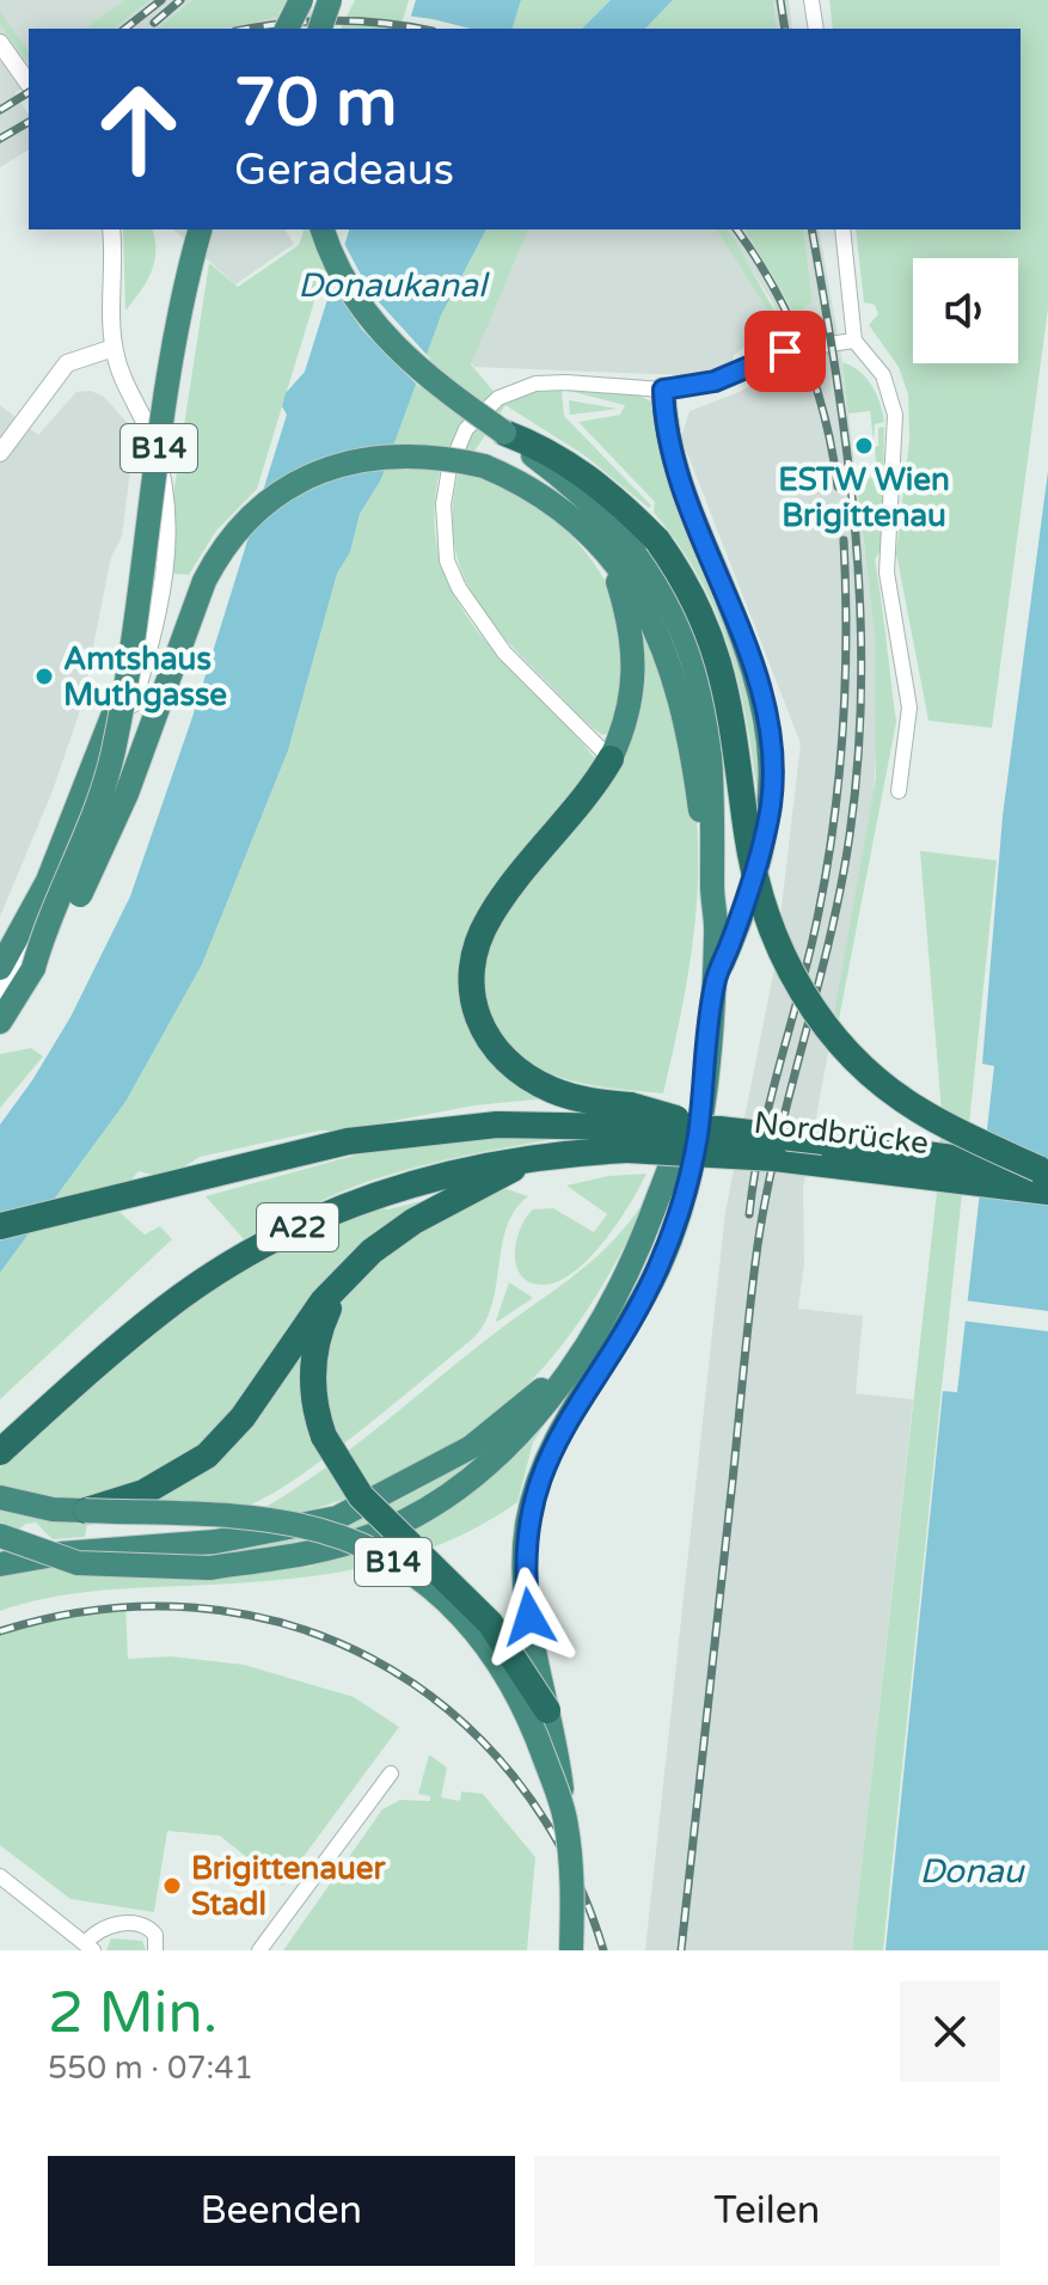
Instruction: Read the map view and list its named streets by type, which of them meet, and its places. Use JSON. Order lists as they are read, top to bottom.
{
  "streets": {
    "highway": ["B14", "Nordbrücke", "A22"]
  },
  "crossings": [
    ["Nordbrücke", "A22"]
  ],
  "water": ["Donaukanal", "Donau"],
  "places": ["ESTW Wien Brigittenau", "Amtshaus Muthgasse", "Brigittenauer Stadl"],
  "page": {
    "turn": ["70 m", "Geradeaus"],
    "heading": ["2 Min.", "550 m · 07:41"],
    "buttons": ["Beenden", "Teilen"]
  }
}
